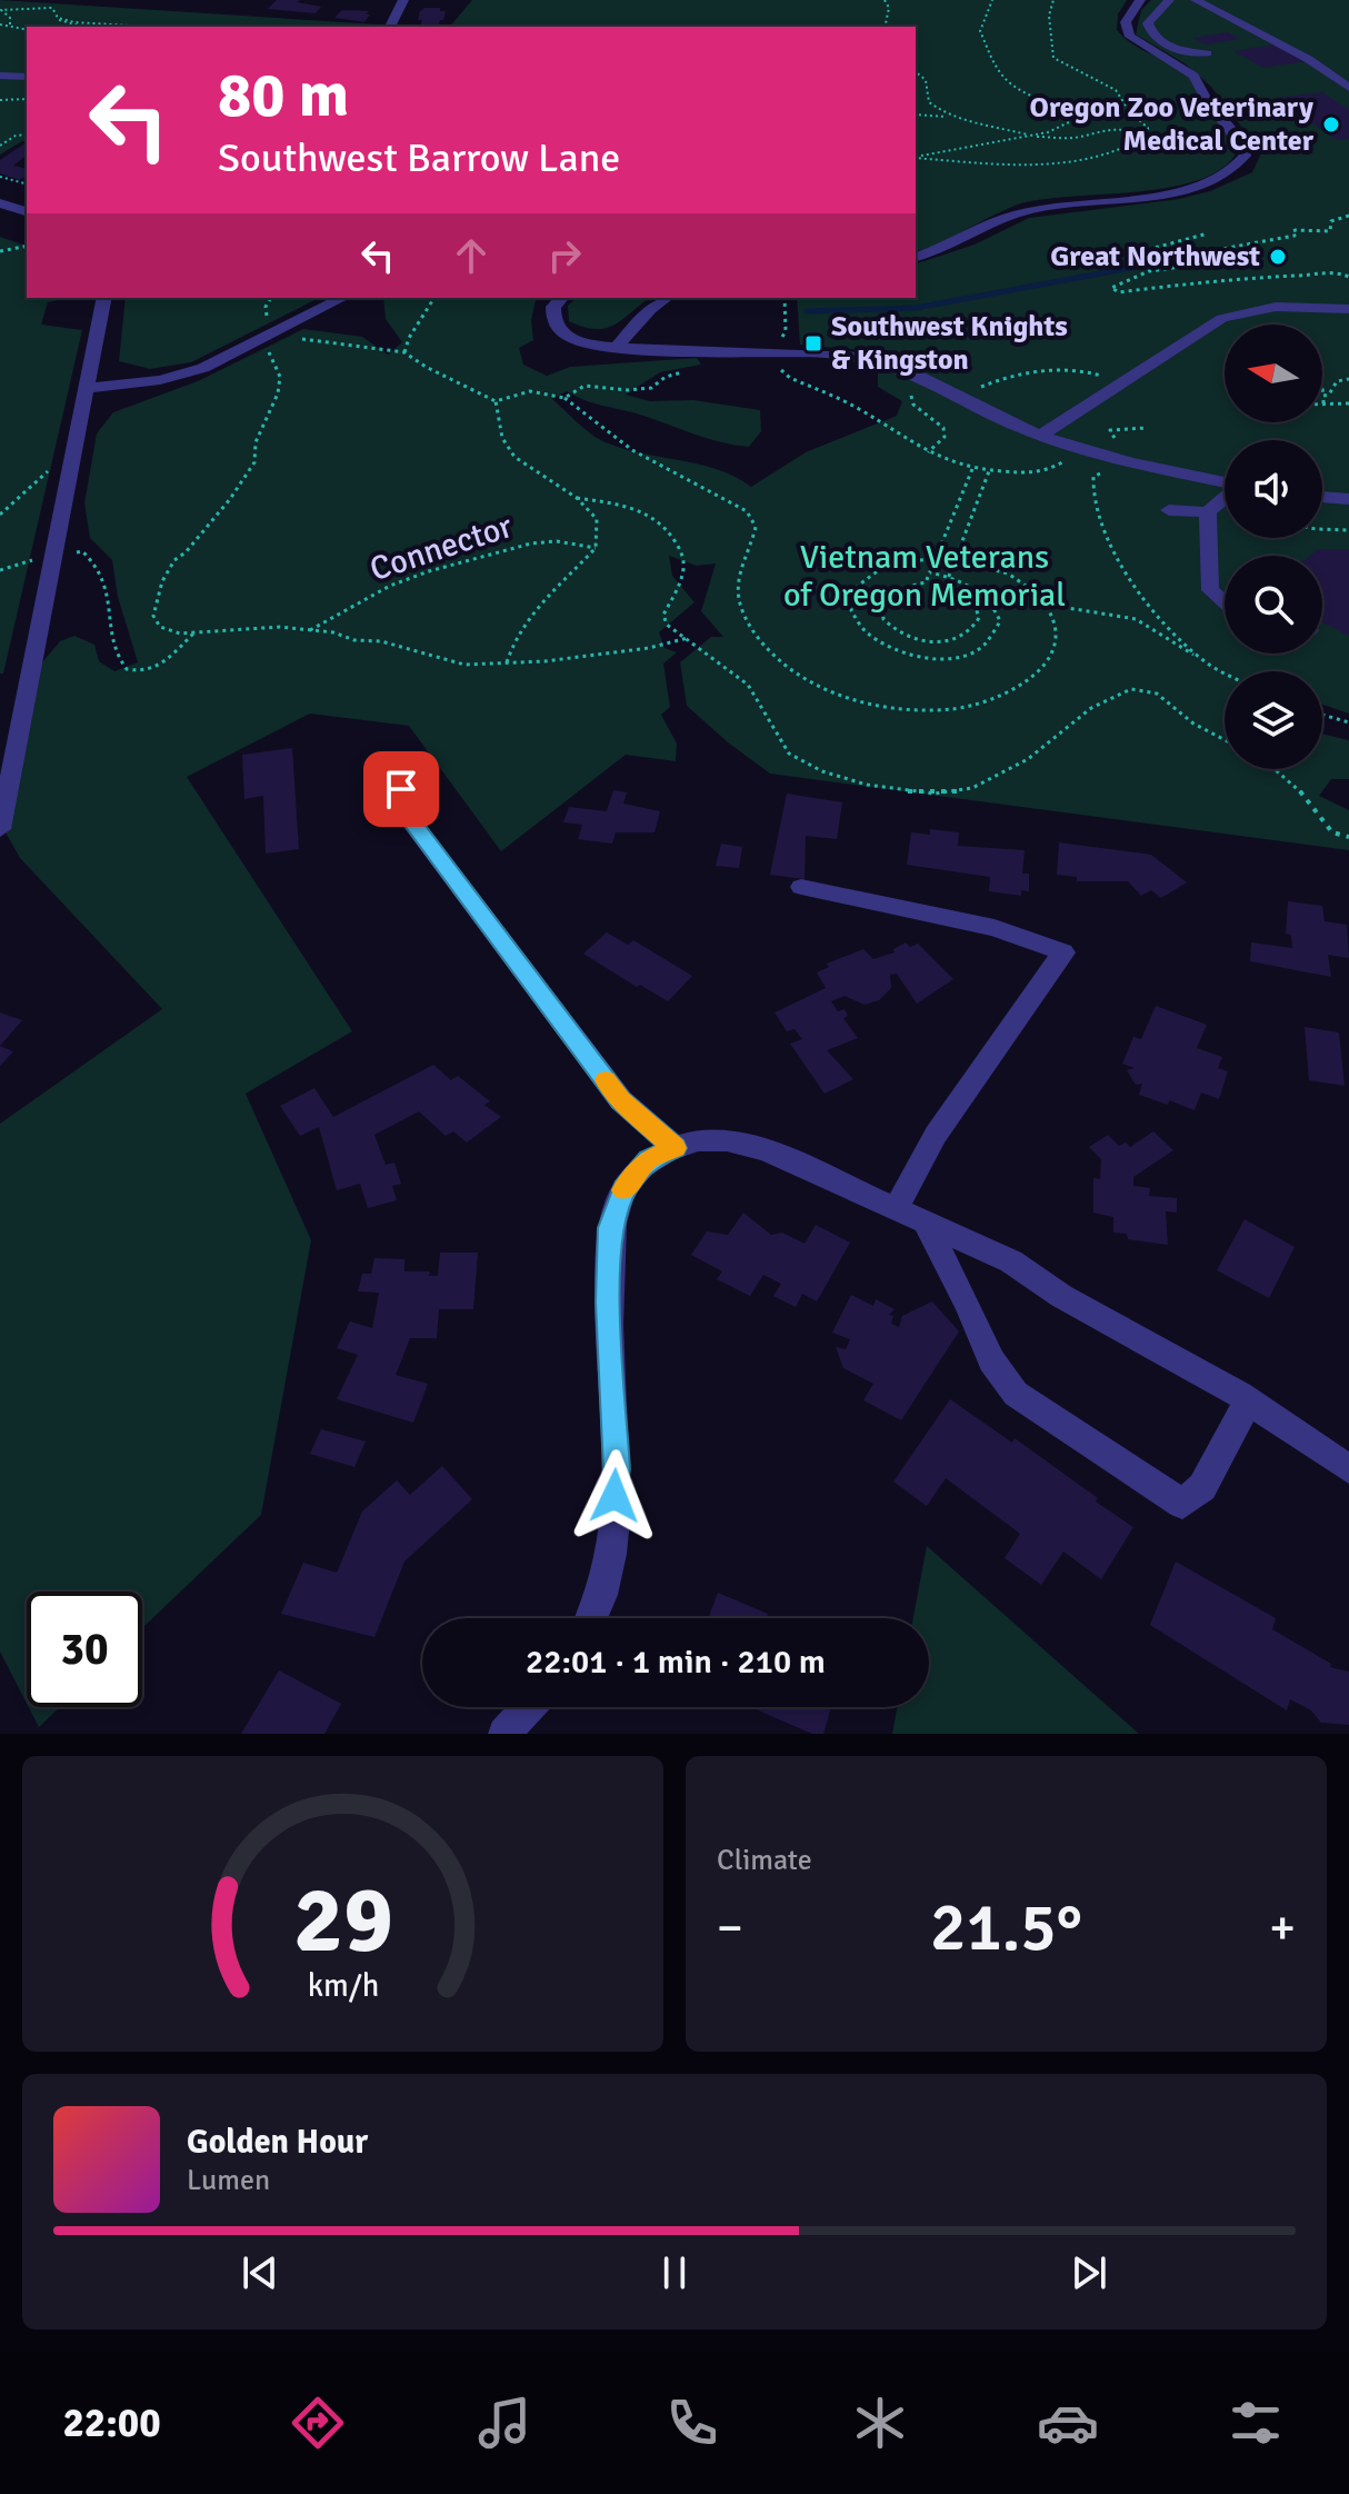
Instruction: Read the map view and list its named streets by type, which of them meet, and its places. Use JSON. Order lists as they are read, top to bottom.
{
  "streets": {
    "path": ["Connector"]
  },
  "parks": ["Vietnam Veterans of Oregon Memorial"],
  "places": {
    "other": ["Oregon Zoo Veterinary Medical Center", "Great Northwest"],
    "transit": ["Southwest Knights & Kingston"]
  },
  "north": "left",
  "page": {
    "turn": ["80 m", "Southwest Barrow Lane"],
    "limit": "30",
    "trip": "22:01 · 1 min · 210 m",
    "tile": "Climate",
    "heat": ["−", "21.5°", "+"],
    "song": ["Golden Hour", "Lumen"],
    "tabs": "22:00",
    "gauge": ["29", "km/h"]
  }
}
